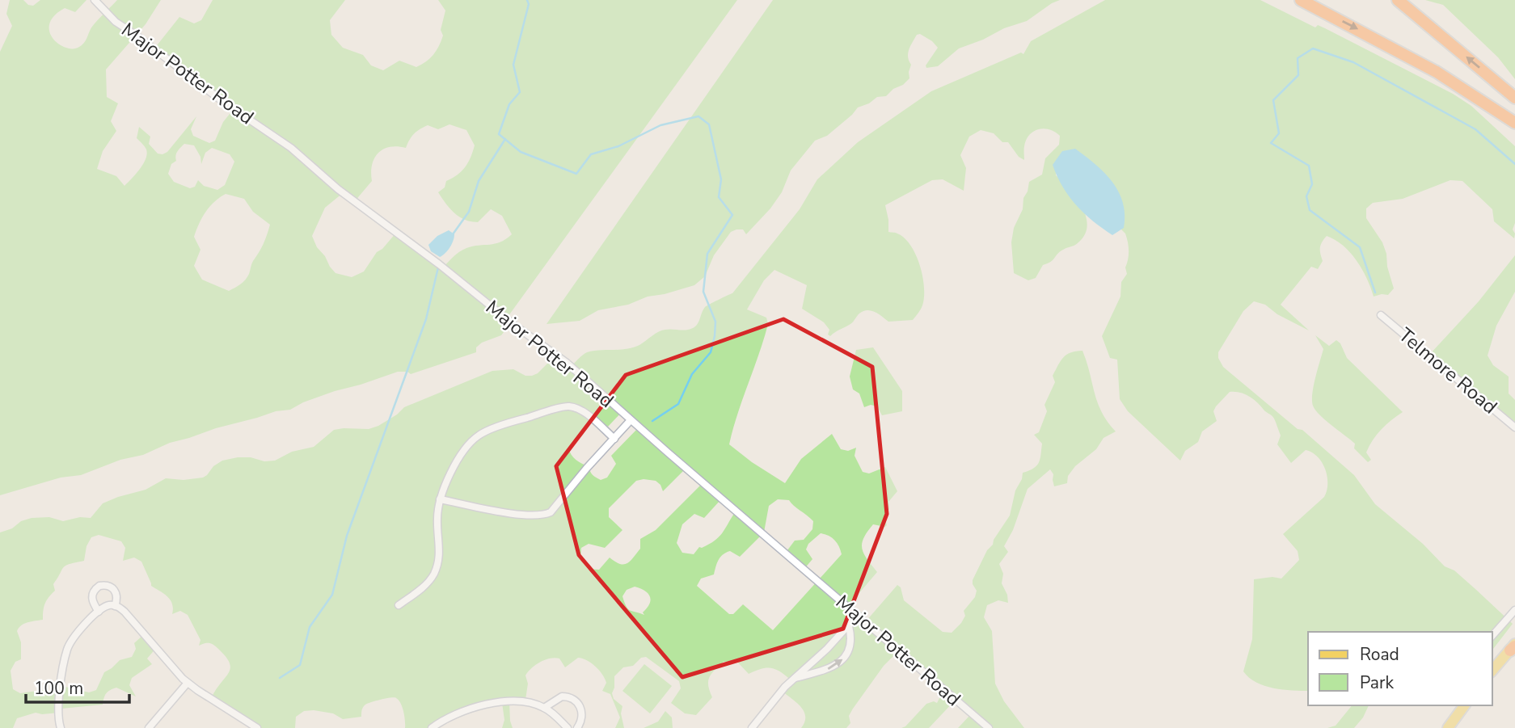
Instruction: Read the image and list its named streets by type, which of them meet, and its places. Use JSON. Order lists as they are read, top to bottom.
{
  "streets": {
    "street": ["Major Potter Road", "Telmore Road"]
  },
  "legend": ["Road", "Park"],
  "scale_bar": "100 m"
}
